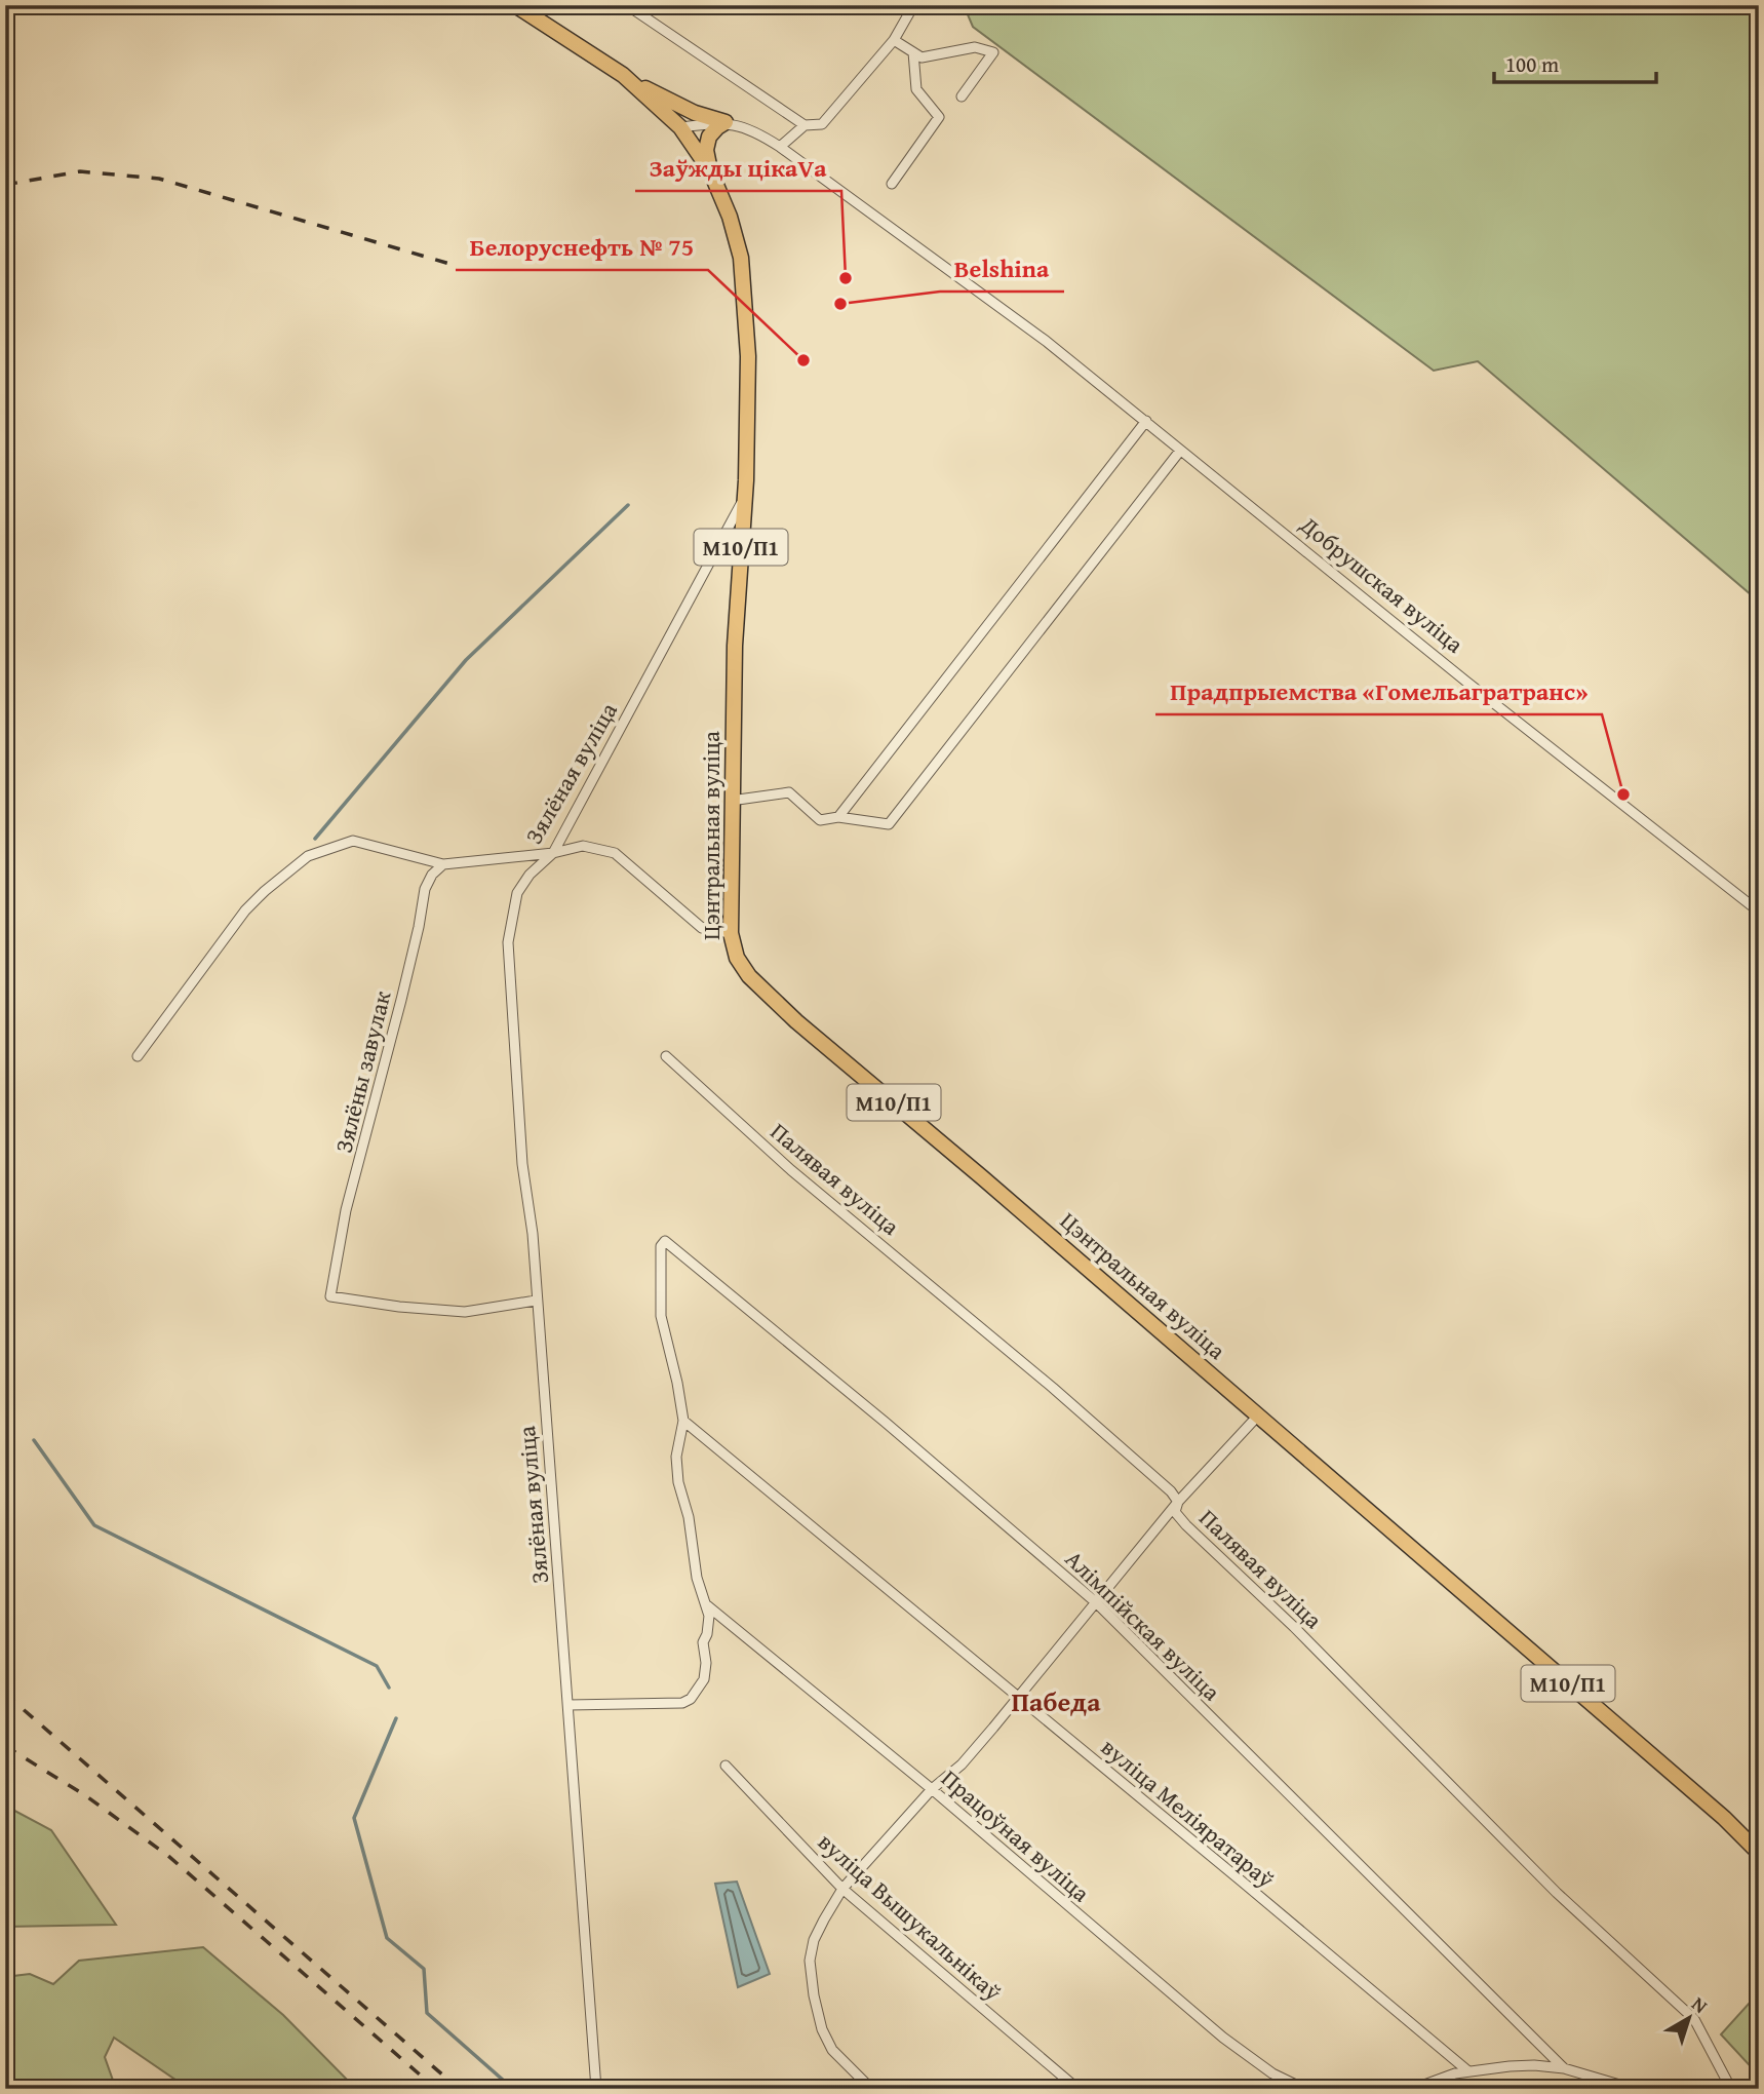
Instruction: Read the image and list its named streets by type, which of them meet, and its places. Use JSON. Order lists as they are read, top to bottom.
{
  "streets": {
    "main road": ["М10/П1", "Цэнтральная вуліца"],
    "street": [
      "Добрушская вуліца",
      "Зялёная вуліца",
      "Зялёны завулак",
      "Палявая вуліца",
      "Алімпійская вуліца",
      "вуліца Меліяратараў",
      "Працоўная вуліца",
      "вуліца Вышукальнікаў"
    ]
  },
  "crossings": [
    ["М10/П1", "Добрушская вуліца"],
    ["М10/П1", "Зялёная вуліца"],
    ["М10/П1", "Цэнтральная вуліца"],
    ["Зялёная вуліца", "Цэнтральная вуліца"],
    ["Зялёная вуліца", "Зялёны завулак"],
    ["Алімпійская вуліца", "вуліца Меліяратараў"]
  ],
  "districts": ["Пабеда"],
  "places": [
    "Заўжды цікаVа",
    "Belshina",
    "Белоруснефть № 75",
    "Прадпрыемства «Гомельагратранс»"
  ],
  "scale_bar": "100 m",
  "north": "top right"
}
